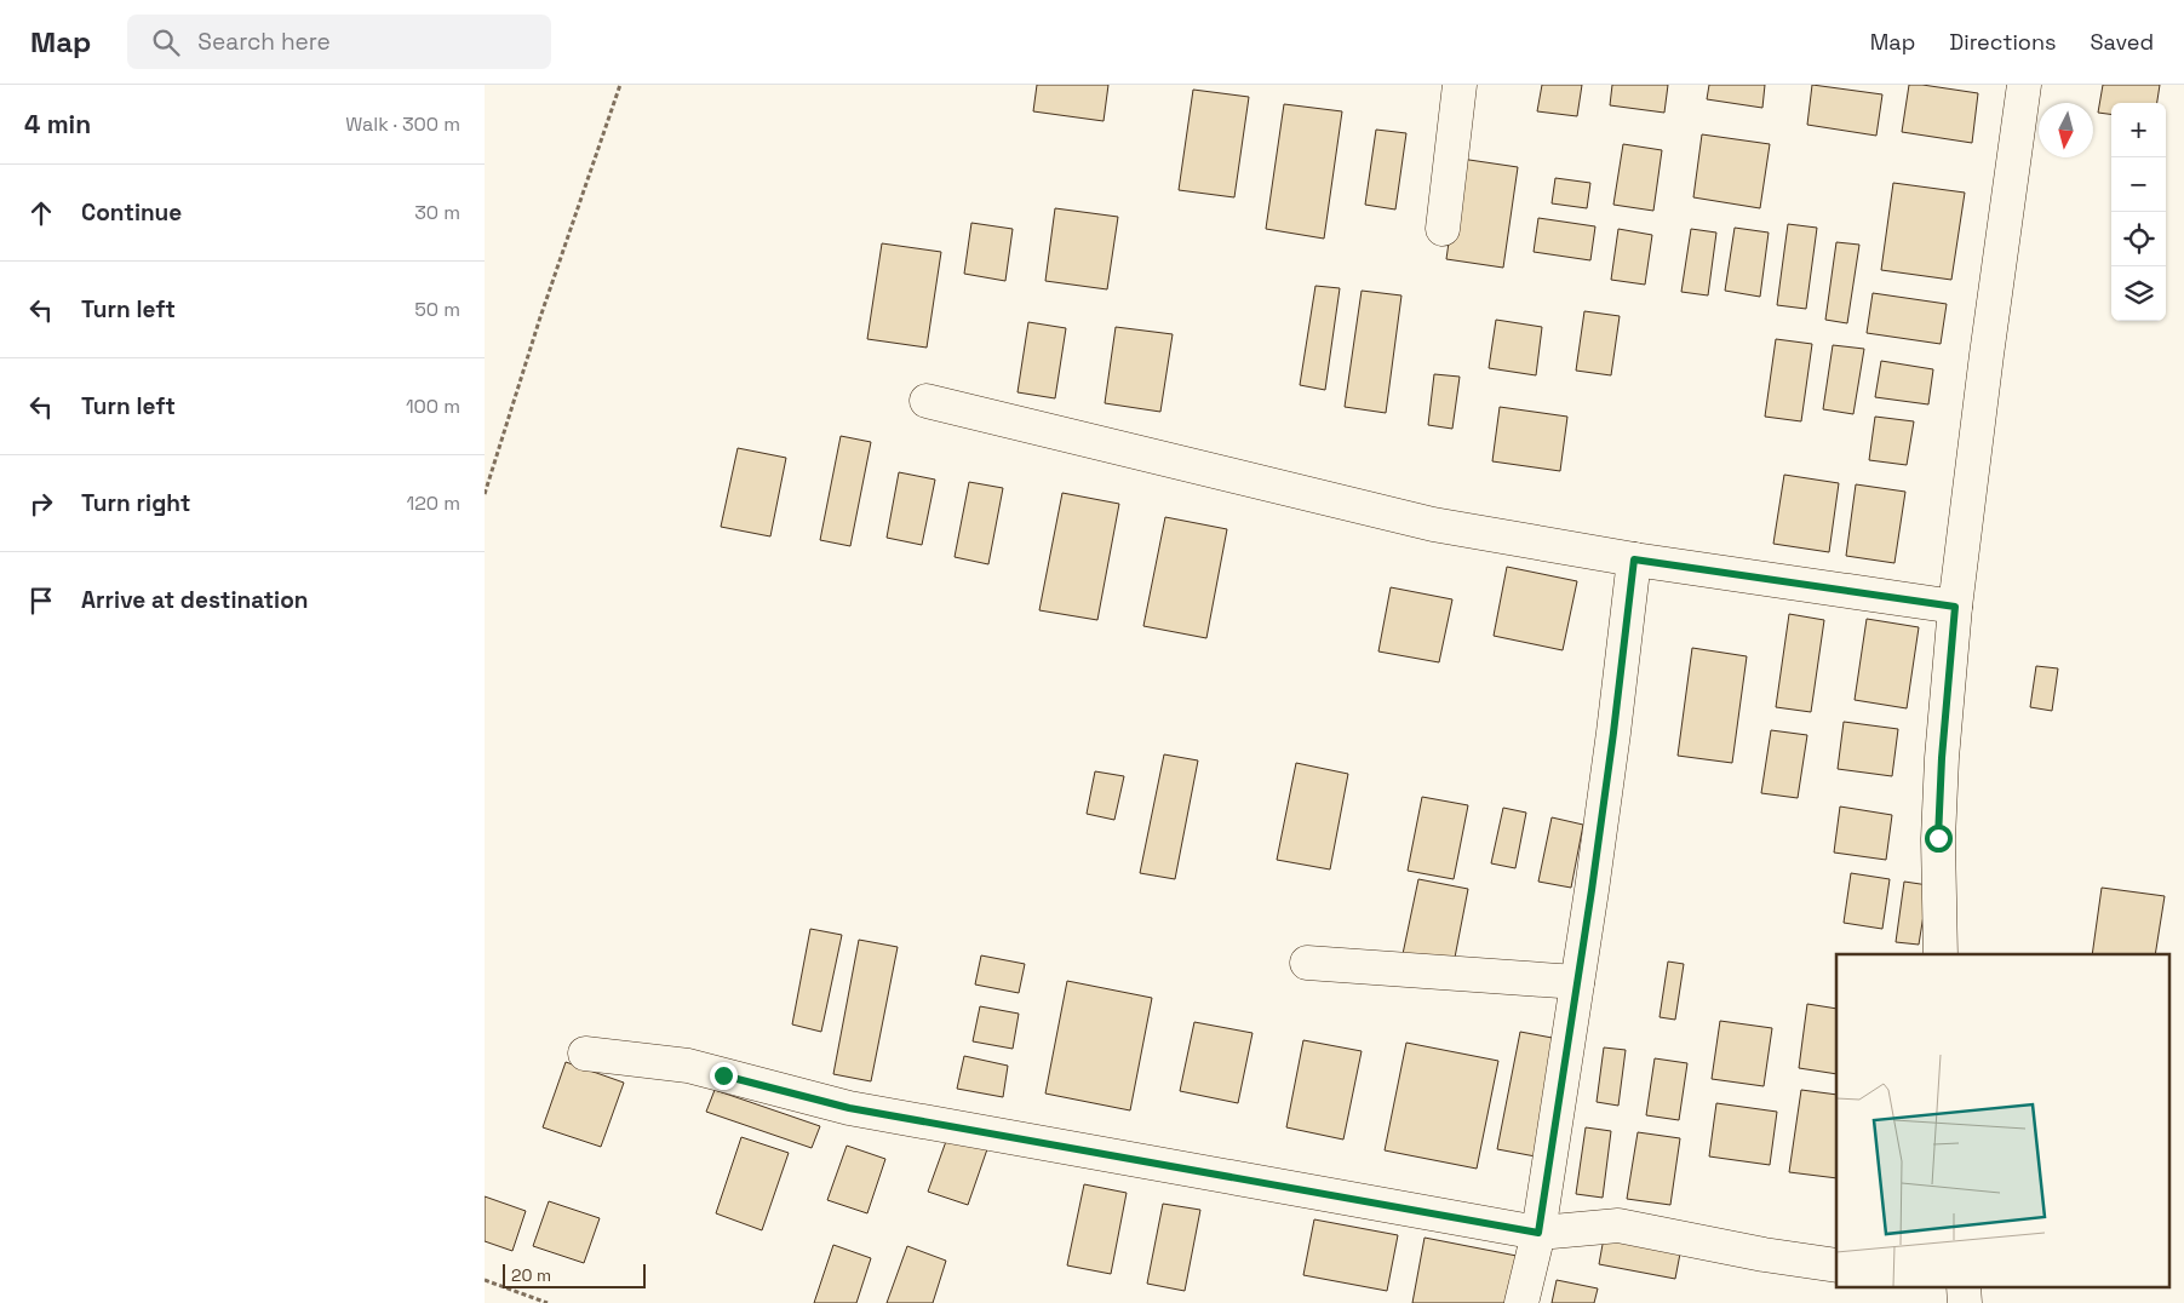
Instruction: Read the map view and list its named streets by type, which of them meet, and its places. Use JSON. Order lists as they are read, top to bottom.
{
  "scale_bar": "20 m",
  "north": "bottom",
  "page": {
    "header": "Map",
    "search": "Search here",
    "nav": ["Map", "Directions", "Saved"],
    "heading": ["4 min", "Walk · 300 m"],
    "map_buttons": ["+", "−"],
    "list": [
      ["Continue", "30 m"],
      ["Turn left", "50 m"],
      ["Turn left", "100 m"],
      ["Turn right", "120 m"],
      "Arrive at destination"
    ],
    "scale": "20 m"
  }
}
